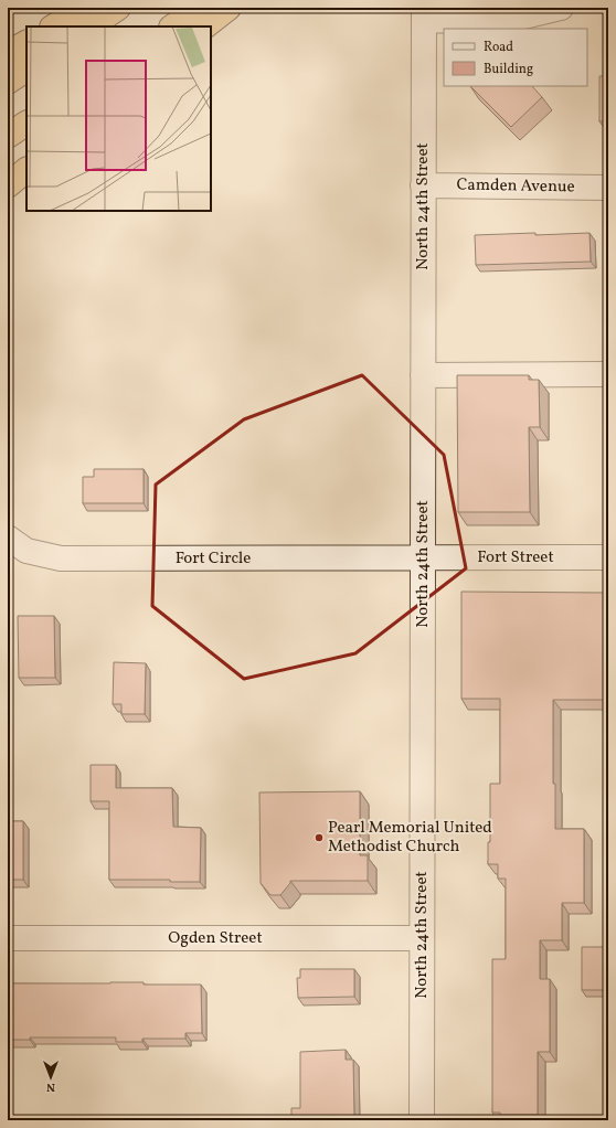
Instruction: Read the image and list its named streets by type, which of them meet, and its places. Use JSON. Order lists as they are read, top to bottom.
{
  "streets": {
    "street": [
      "Camden Avenue",
      "North 24th Street",
      "Fort Street",
      "Fort Circle",
      "Ogden Street"
    ]
  },
  "crossings": [
    ["Camden Avenue", "North 24th Street"],
    ["North 24th Street", "Fort Street"],
    ["North 24th Street", "Fort Circle"],
    ["North 24th Street", "Ogden Street"],
    ["Fort Street", "Fort Circle"]
  ],
  "places": ["Pearl Memorial United Methodist Church"],
  "legend": ["Road", "Building"],
  "north": "bottom"
}
